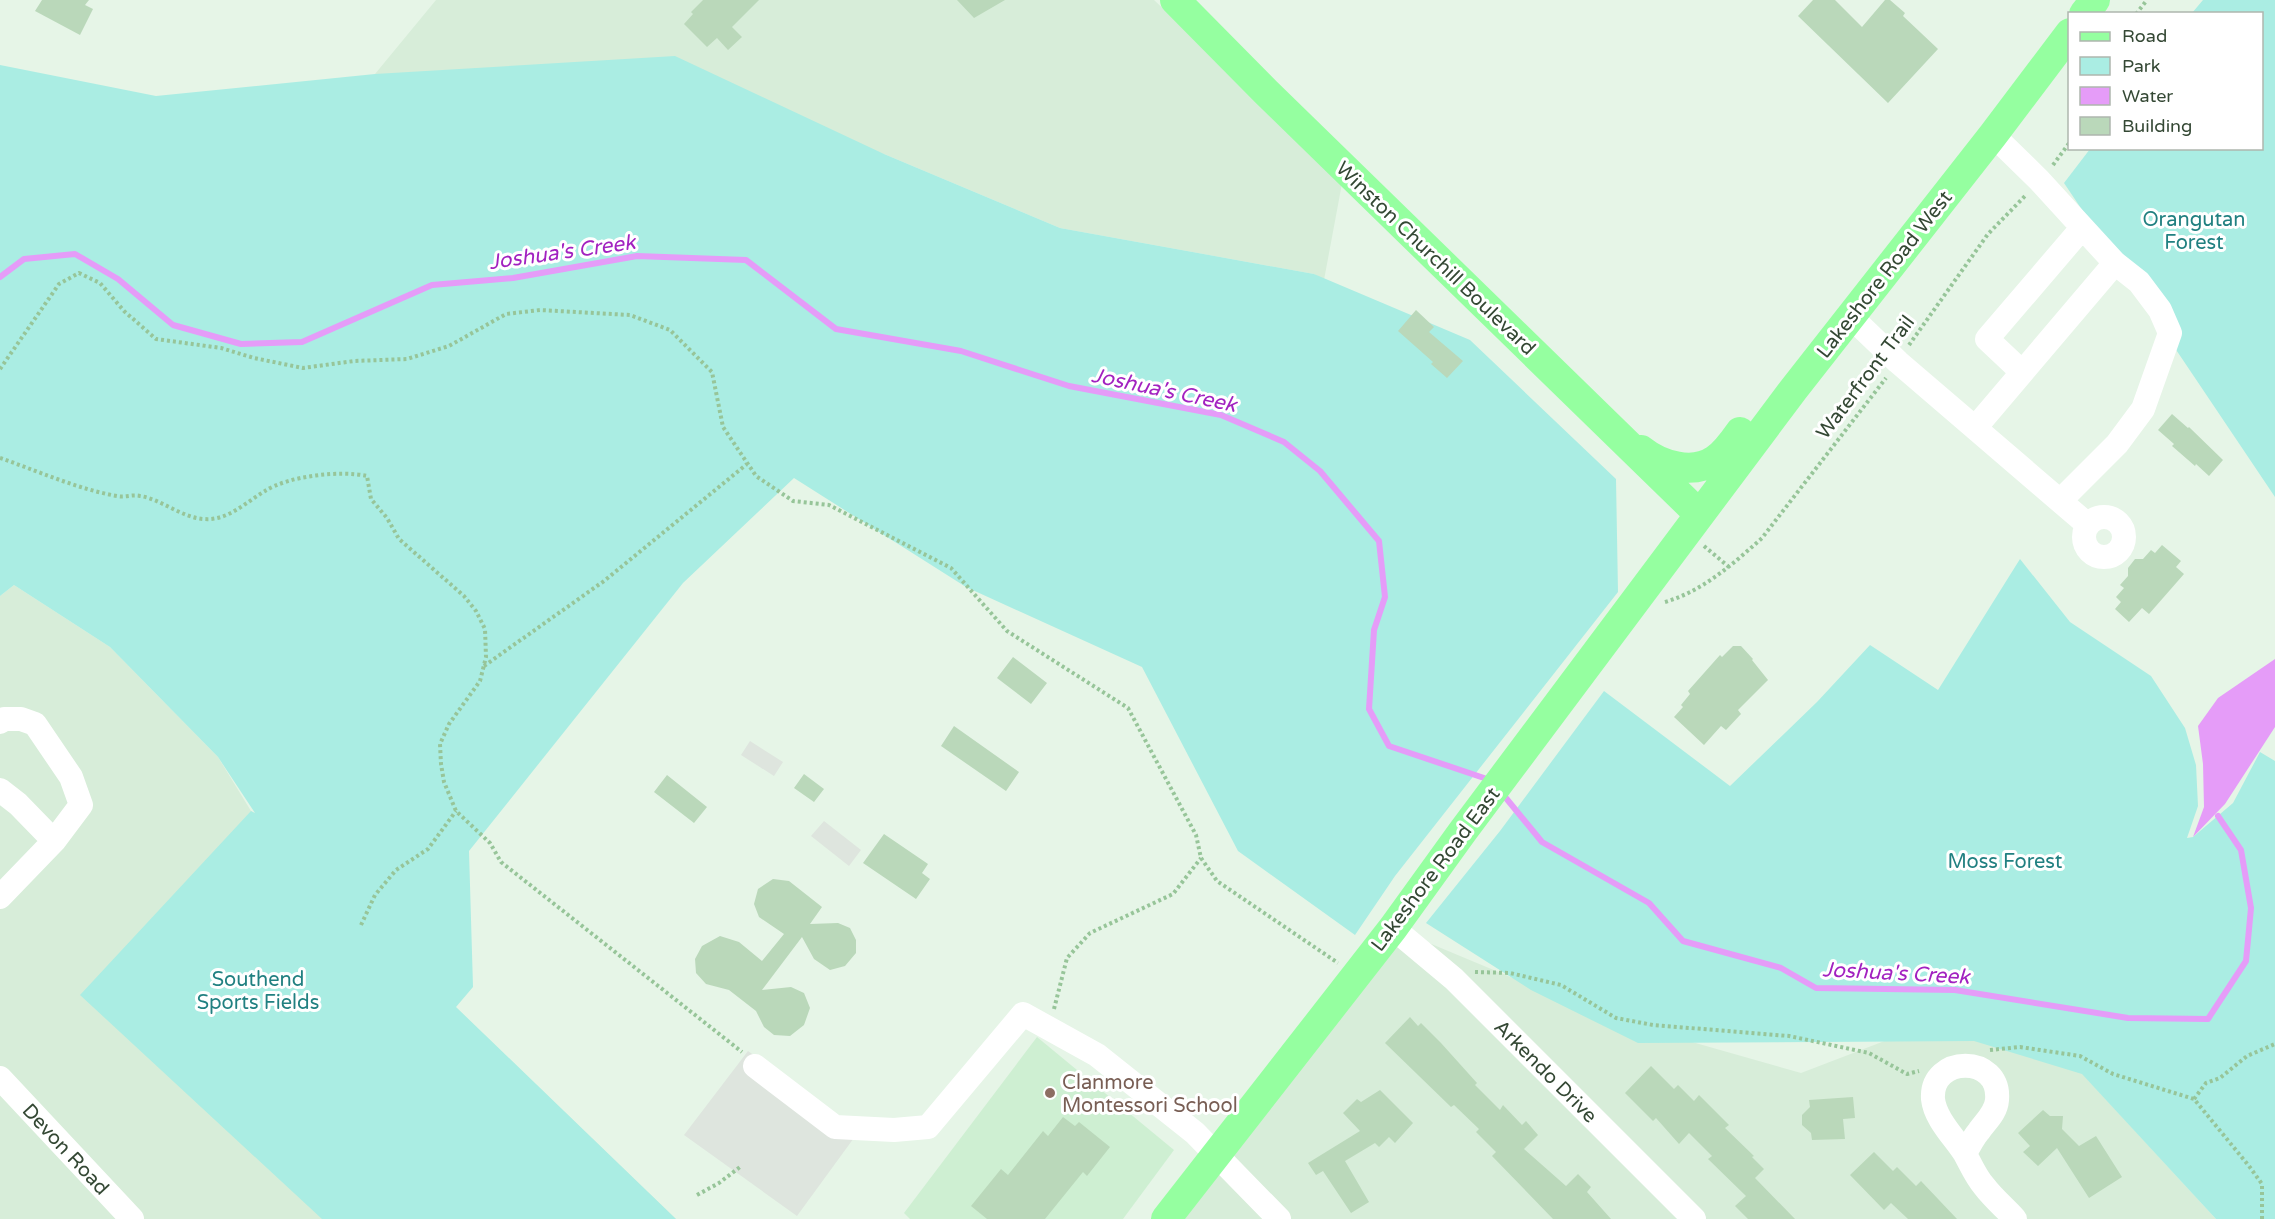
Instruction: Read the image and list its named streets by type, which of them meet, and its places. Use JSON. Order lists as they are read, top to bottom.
{
  "streets": {
    "main road": ["Winston Churchill Boulevard", "Lakeshore Road West", "Lakeshore Road East"],
    "street": ["Arkendo Drive", "Devon Road"],
    "path": ["Waterfront Trail"]
  },
  "crossings": [
    ["Winston Churchill Boulevard", "Lakeshore Road West"],
    ["Winston Churchill Boulevard", "Lakeshore Road East"],
    ["Lakeshore Road West", "Lakeshore Road East"],
    ["Lakeshore Road East", "Arkendo Drive"]
  ],
  "water": ["Joshua's Creek"],
  "parks": ["Orangutan Forest", "Moss Forest", "Southend Sports Fields"],
  "places": ["Clanmore Montessori School"],
  "legend": [
    "Road",
    "Park",
    "Water",
    "Building"
  ]
}
